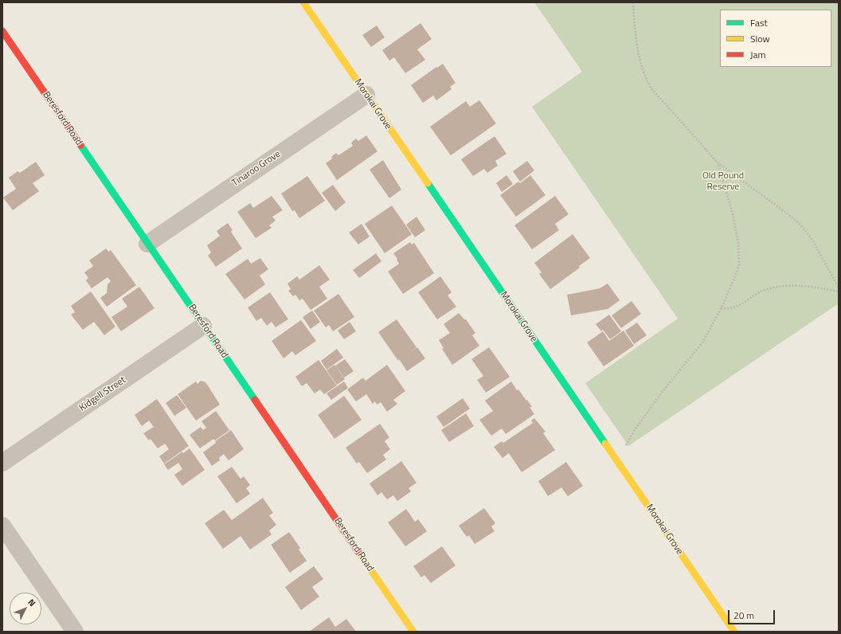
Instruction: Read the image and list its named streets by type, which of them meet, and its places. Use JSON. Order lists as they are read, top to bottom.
{
  "streets": {
    "street": [
      "Morokai Grove",
      "Beresford Road",
      "Tinaroo Grove",
      "Kidgell Street"
    ]
  },
  "crossings": [
    ["Morokai Grove", "Tinaroo Grove"],
    ["Beresford Road", "Tinaroo Grove"],
    ["Beresford Road", "Kidgell Street"]
  ],
  "parks": ["Old Pound Reserve"],
  "legend": ["Fast", "Slow", "Jam"],
  "scale_bar": "20 m",
  "north": "top right"
}
